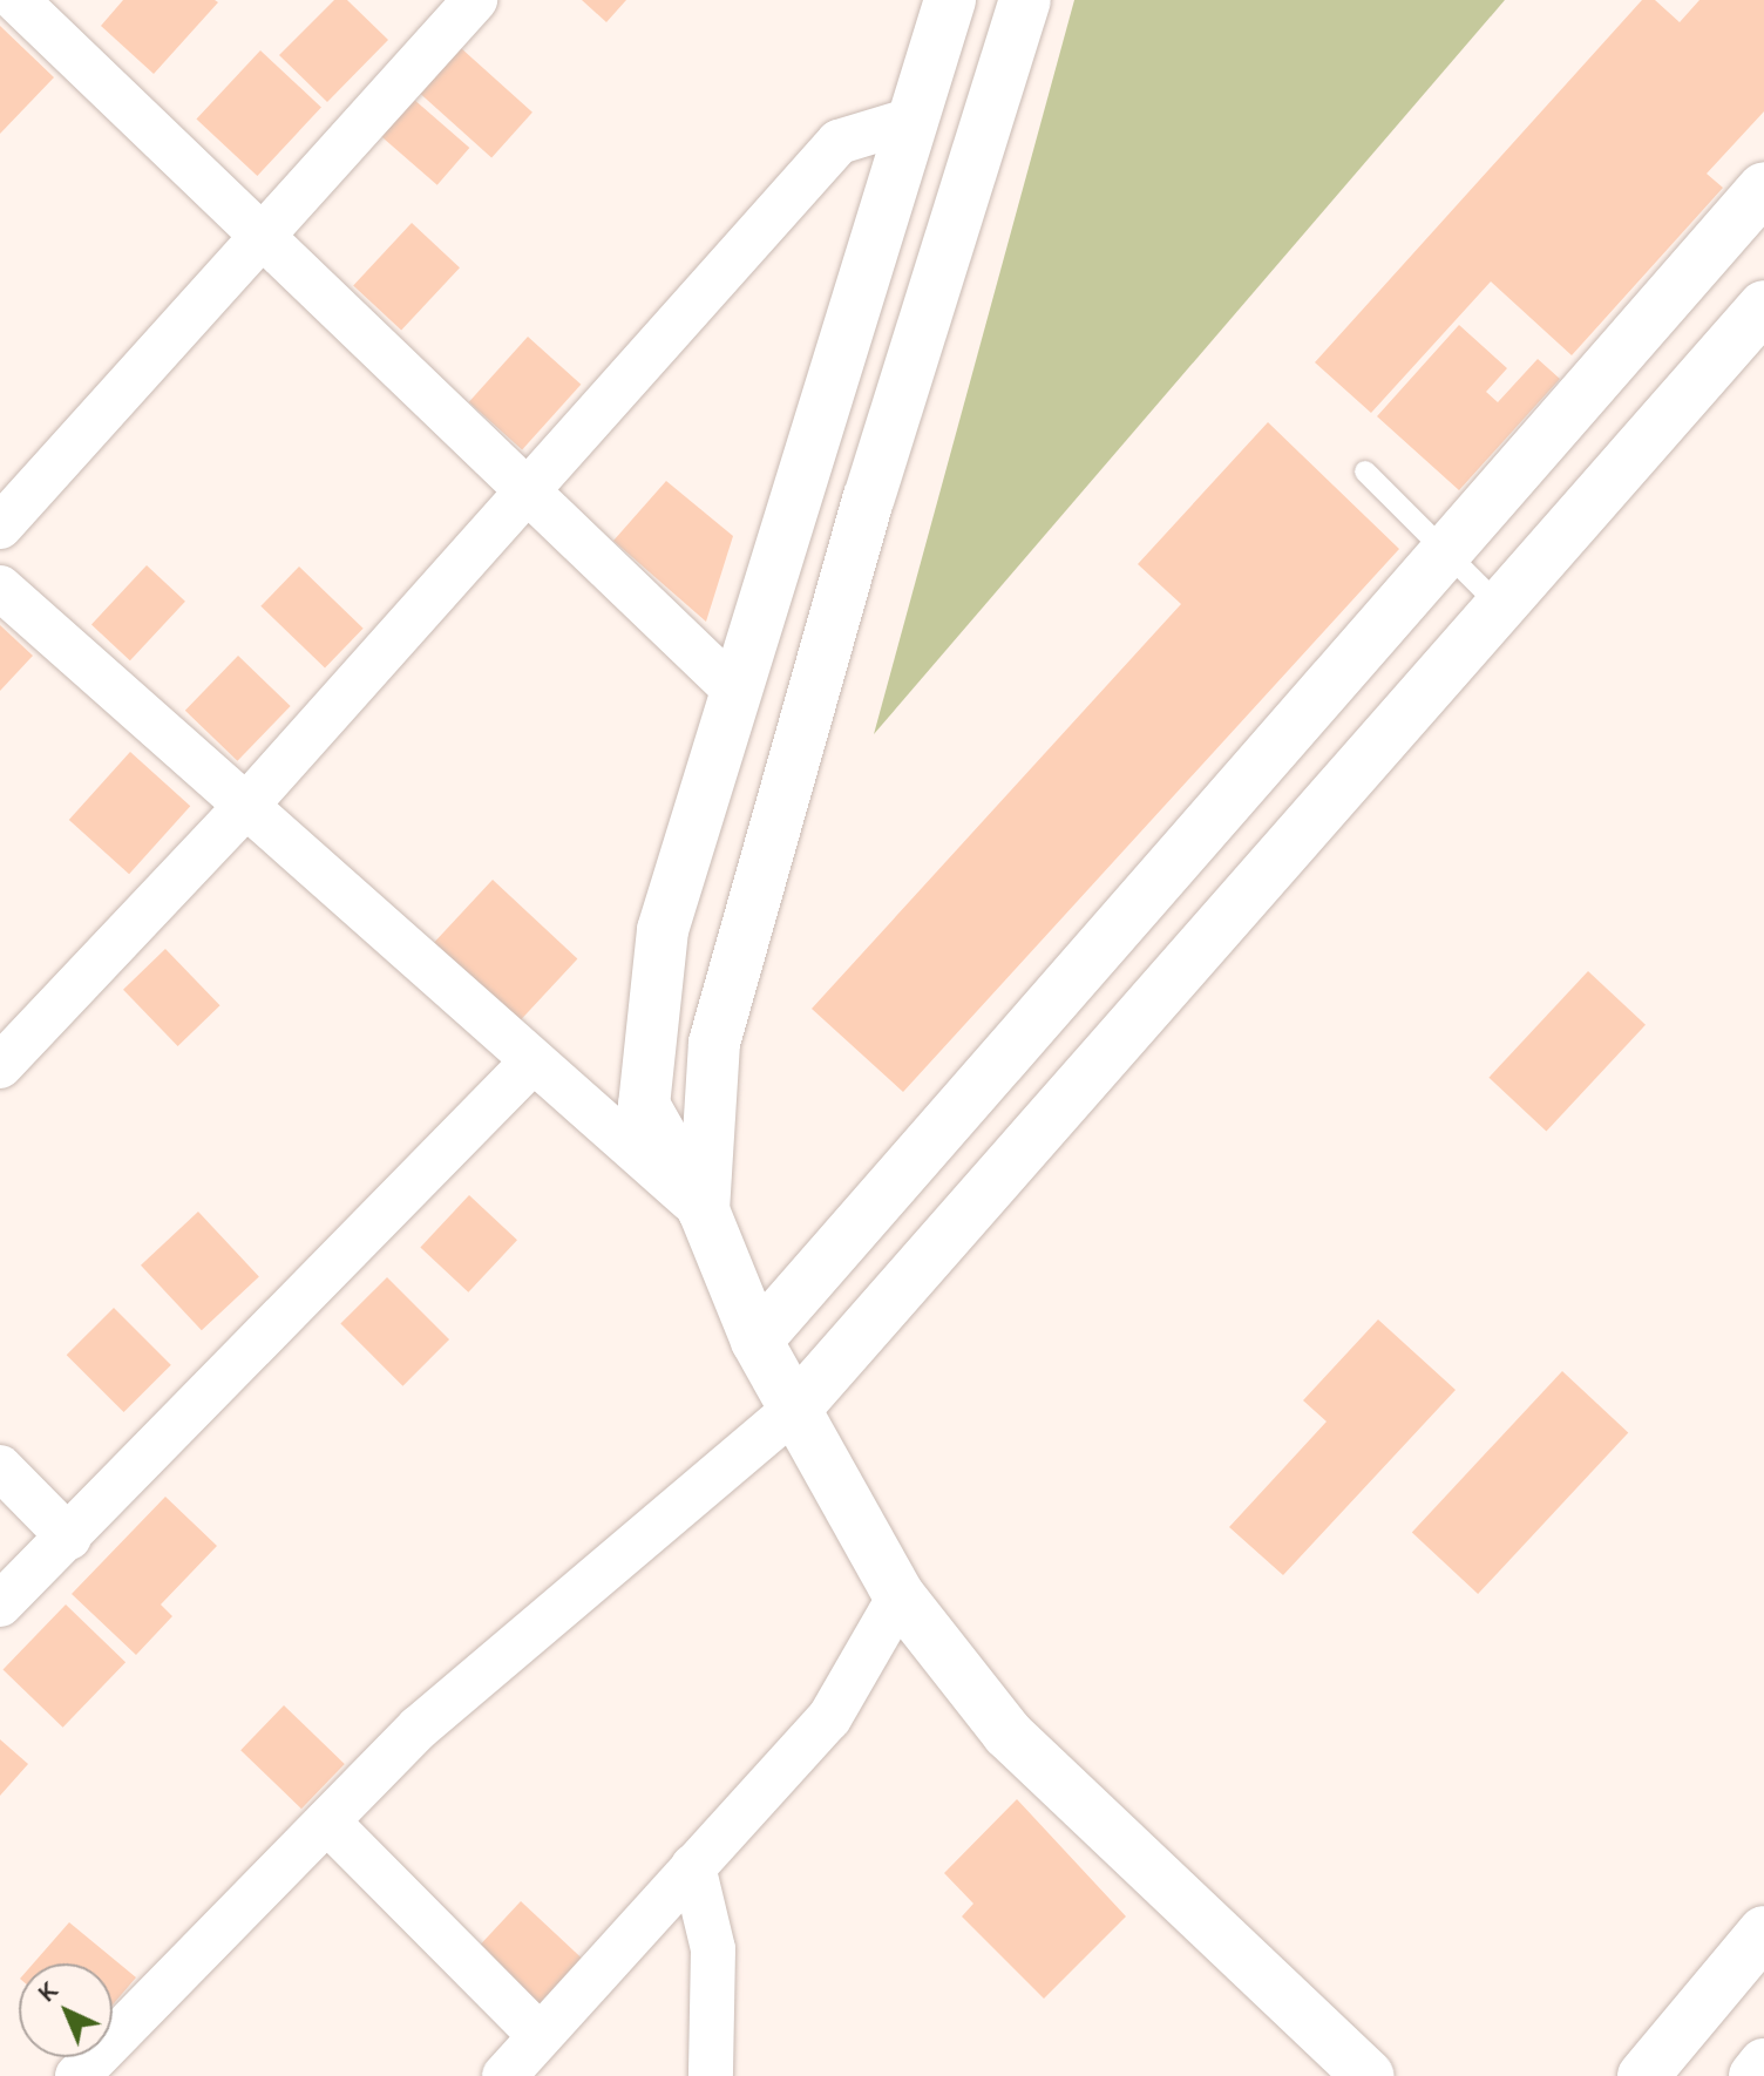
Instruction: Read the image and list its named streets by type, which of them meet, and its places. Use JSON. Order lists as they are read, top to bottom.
{
  "north": "top left"
}
